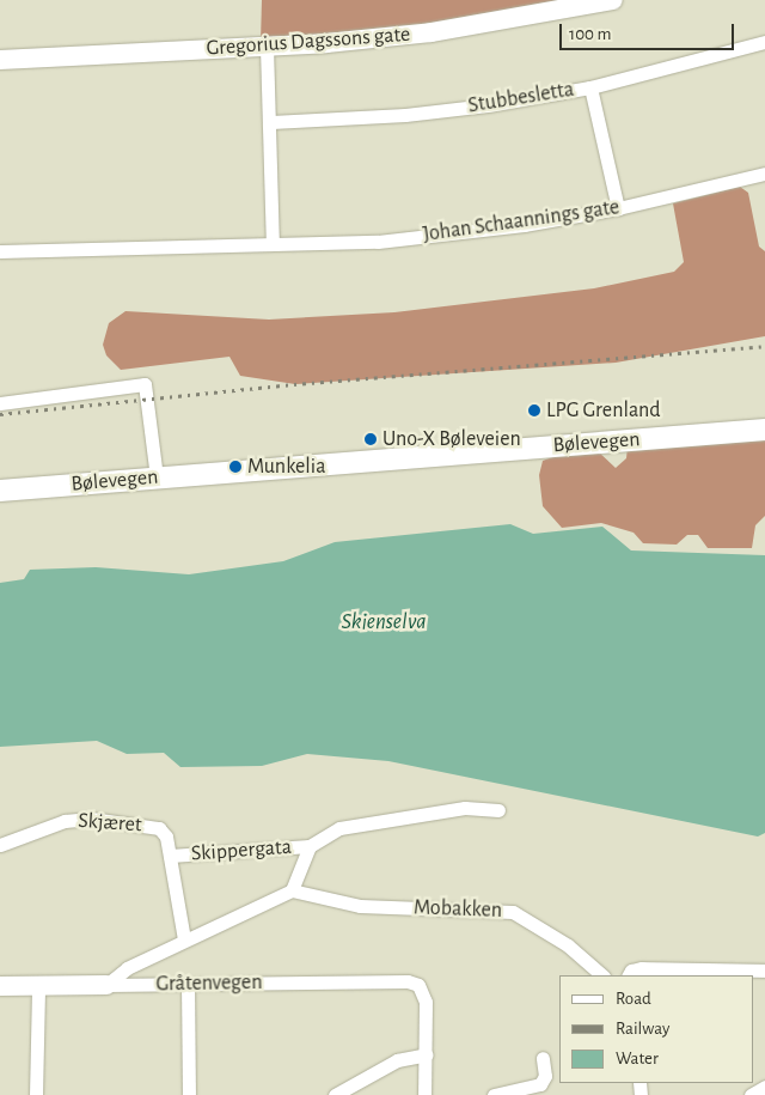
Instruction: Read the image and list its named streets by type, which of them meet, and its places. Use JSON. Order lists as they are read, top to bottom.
{
  "streets": {
    "main road": ["Bølevegen"],
    "street": [
      "Gregorius Dagssons gate",
      "Stubbesletta",
      "Johan Schaannings gate",
      "Skjæret",
      "Skippergata",
      "Mobakken",
      "Gråtenvegen"
    ]
  },
  "crossings": [
    ["Skjæret", "Skippergata"]
  ],
  "water": ["Skienselva"],
  "places": ["LPG Grenland", "Uno-X Bøleveien", "Munkelia"],
  "legend": ["Road", "Railway", "Water"],
  "scale_bar": "100 m"
}
